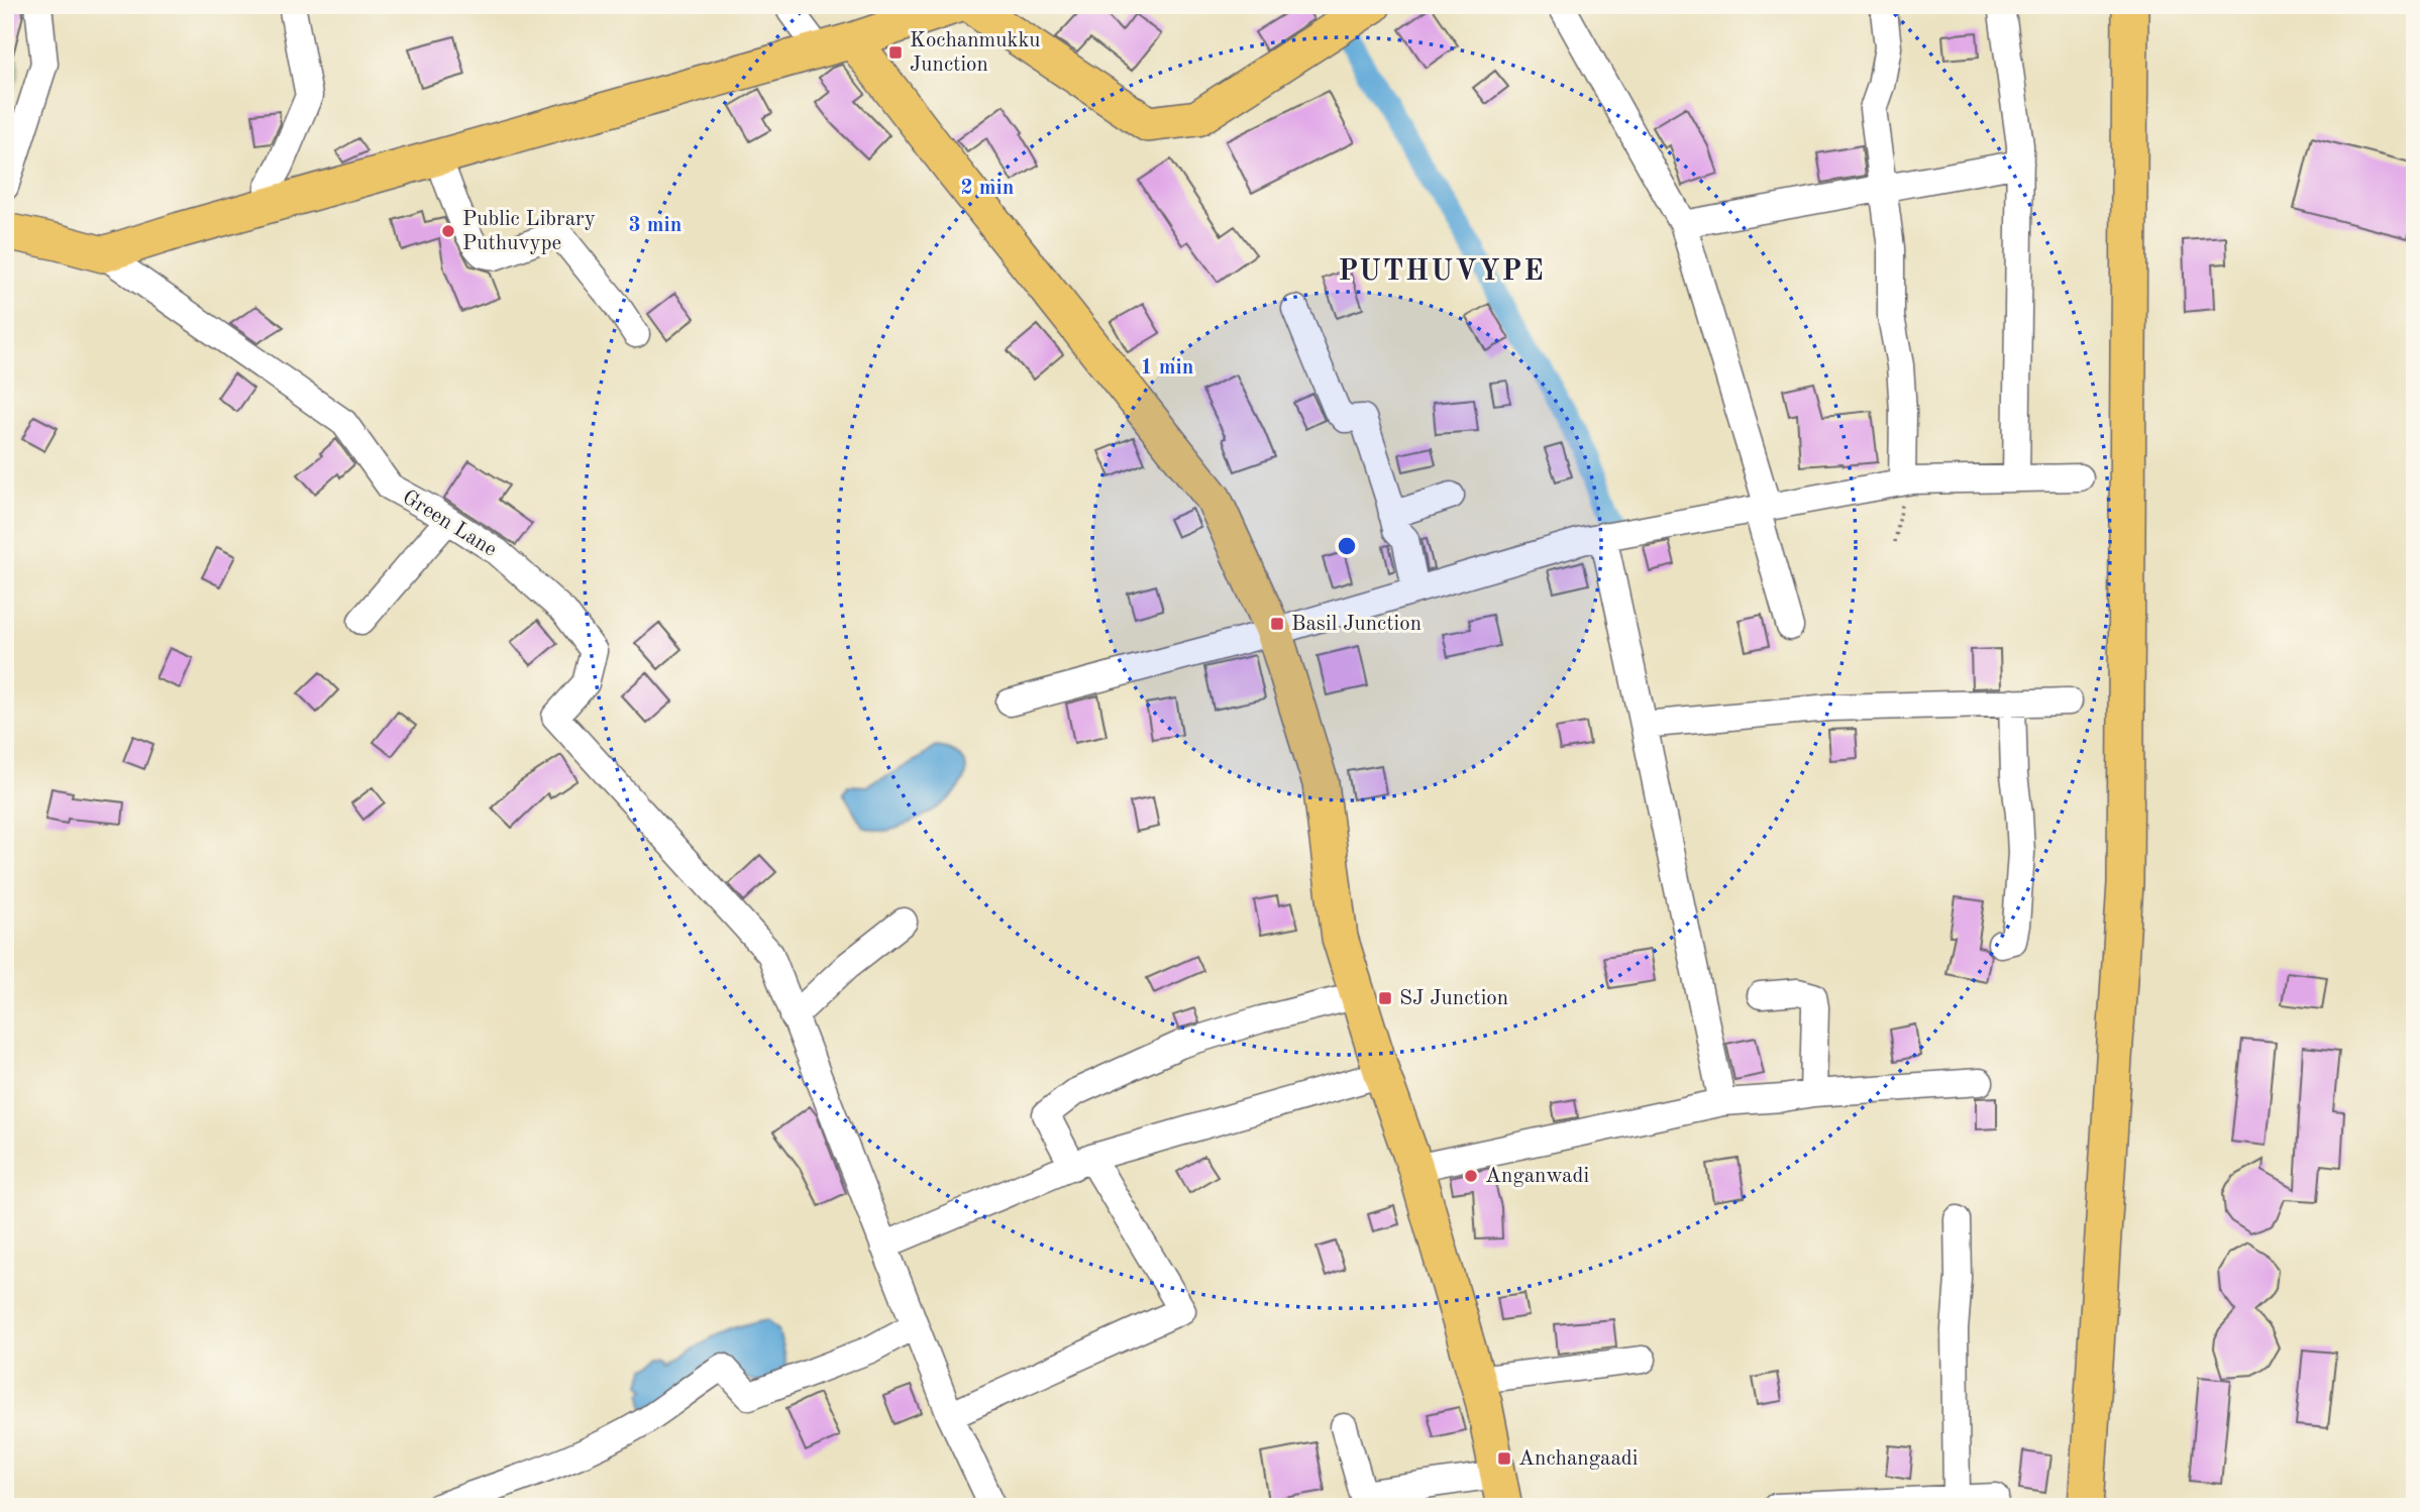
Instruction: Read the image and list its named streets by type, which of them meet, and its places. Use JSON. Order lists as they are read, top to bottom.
{
  "streets": {
    "street": ["Green Lane"]
  },
  "districts": ["PUTHUVYPE"],
  "places": {
    "transit": [
      "Kochanmukku Junction",
      "Basil Junction",
      "SJ Junction",
      "Anchangaadi"
    ],
    "other": ["Public Library Puthuvype", "Anganwadi"]
  },
  "rings": ["2 min", "3 min", "1 min"]
}
